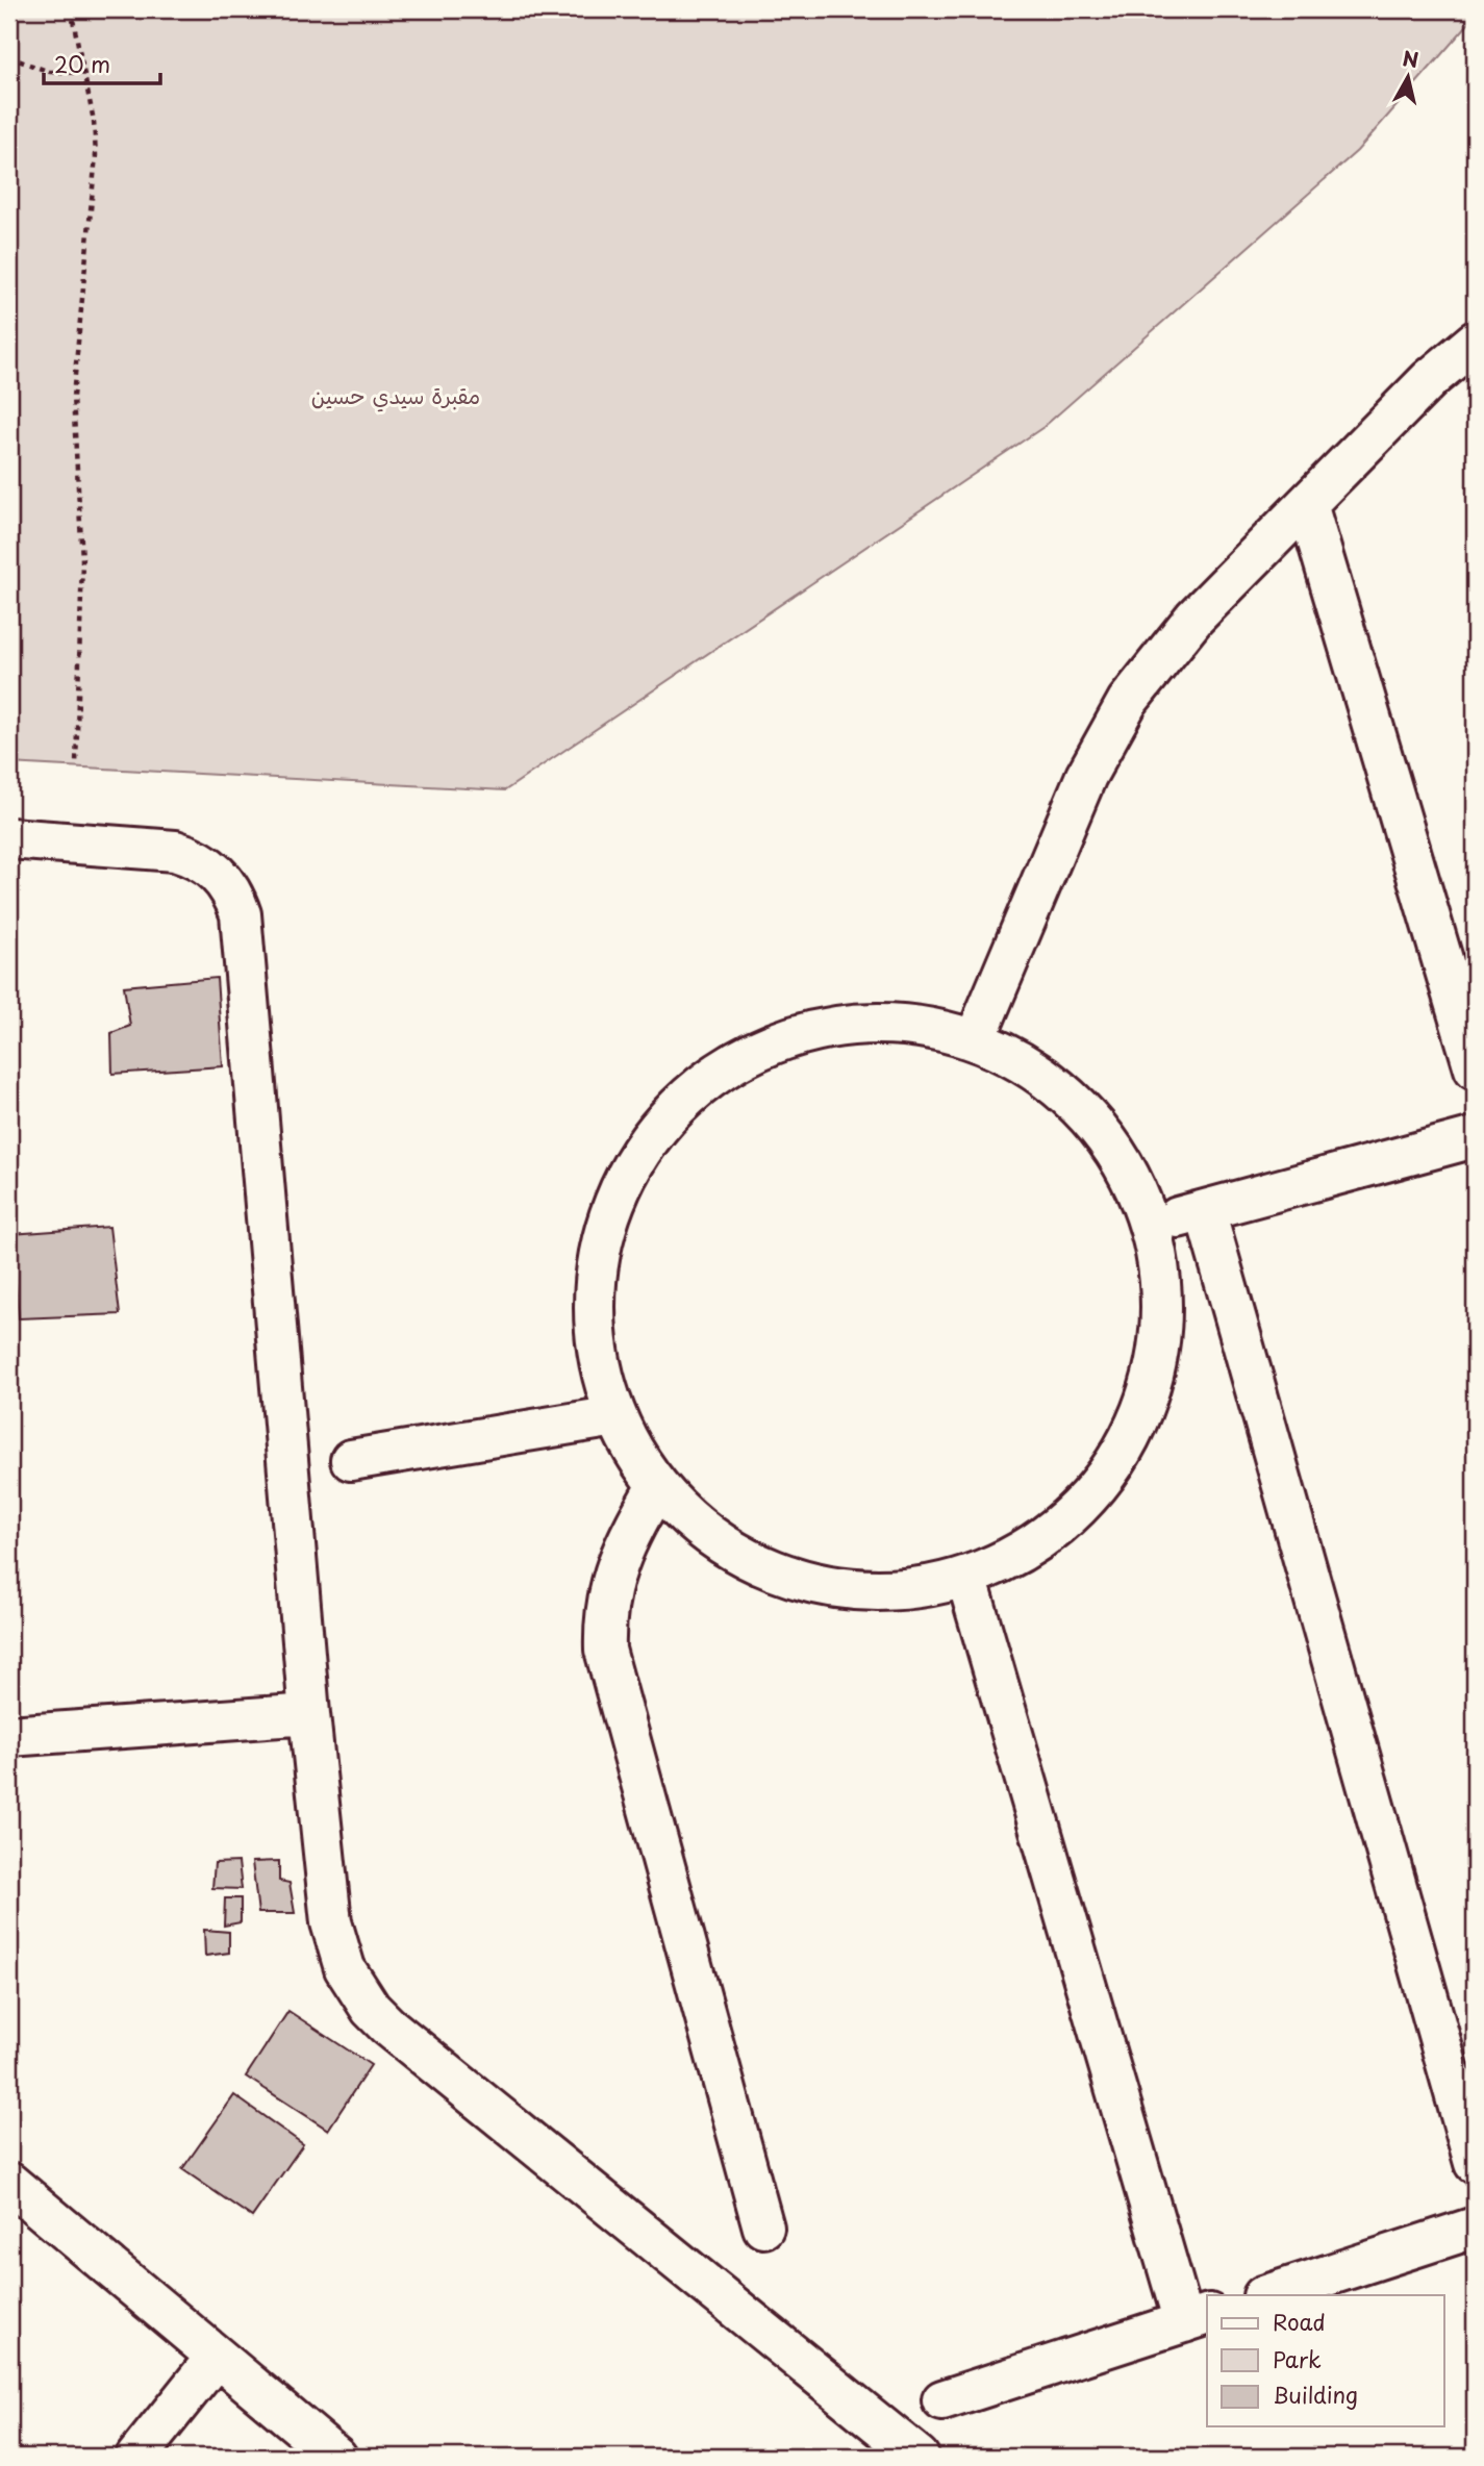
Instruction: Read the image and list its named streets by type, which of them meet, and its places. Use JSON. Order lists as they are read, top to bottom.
{
  "parks": ["مقبرة سيدي حسين"],
  "legend": ["Road", "Park", "Building"],
  "scale_bar": "20 m",
  "north": "top"
}
